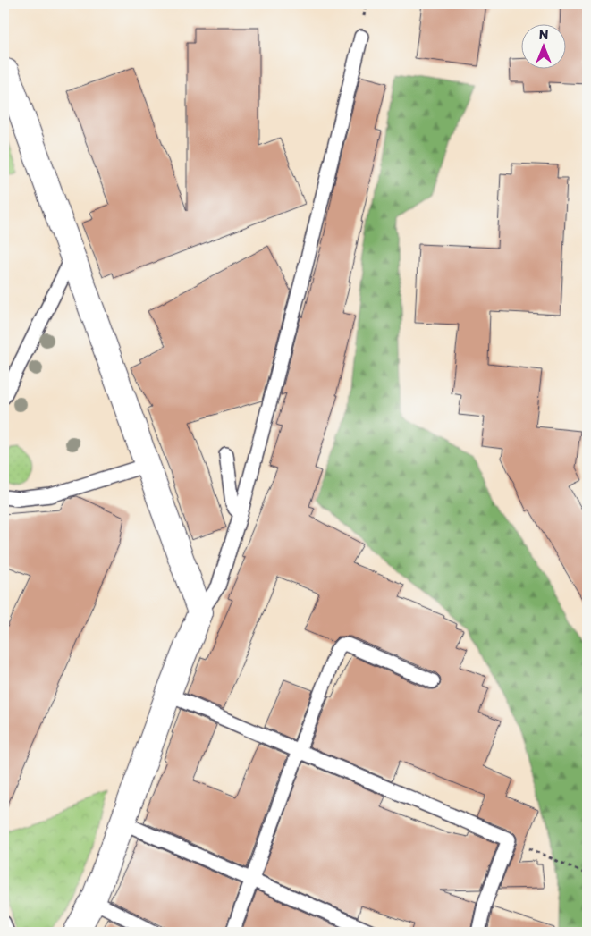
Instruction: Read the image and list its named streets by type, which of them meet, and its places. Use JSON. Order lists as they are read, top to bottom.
{
  "north": "top"
}
